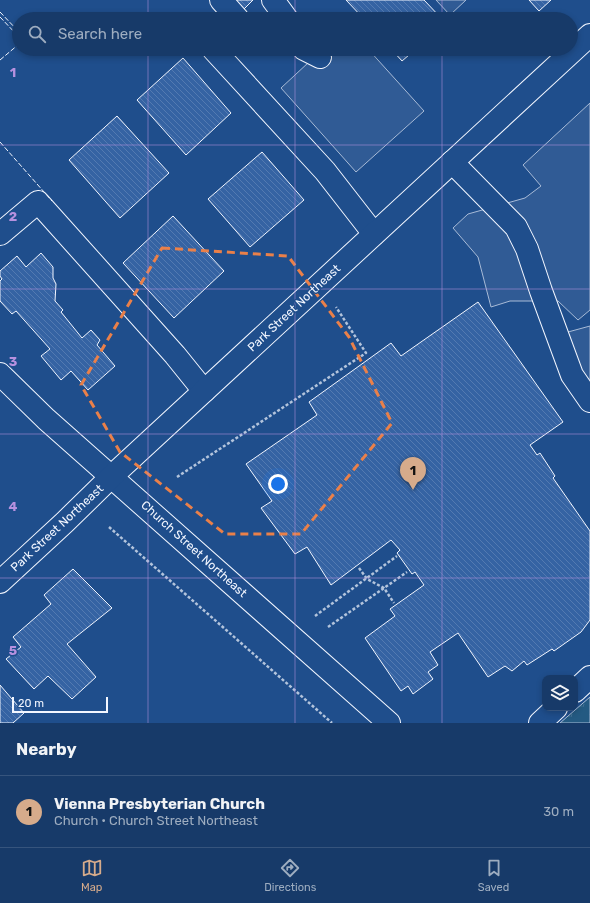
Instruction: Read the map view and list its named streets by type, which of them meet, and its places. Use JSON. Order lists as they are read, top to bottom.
{
  "streets": {
    "street": ["Park Street Northeast", "Church Street Northeast"]
  },
  "crossings": [
    ["Park Street Northeast", "Church Street Northeast"]
  ],
  "scale_bar": "20 m",
  "page": {
    "search": "Search here",
    "pins": "1",
    "scale": "20 m",
    "heading": "Nearby",
    "list": [
      {
        "mark": "1",
        "name": "Vienna Presbyterian Church",
        "note": "Church · Church Street Northeast",
        "value": "30 m"
      }
    ],
    "nav": ["Map", "Directions", "Saved"]
  },
  "grid": {
    "rows": [
      "1",
      "2",
      "3",
      "4",
      "5"
    ]
  }
}
